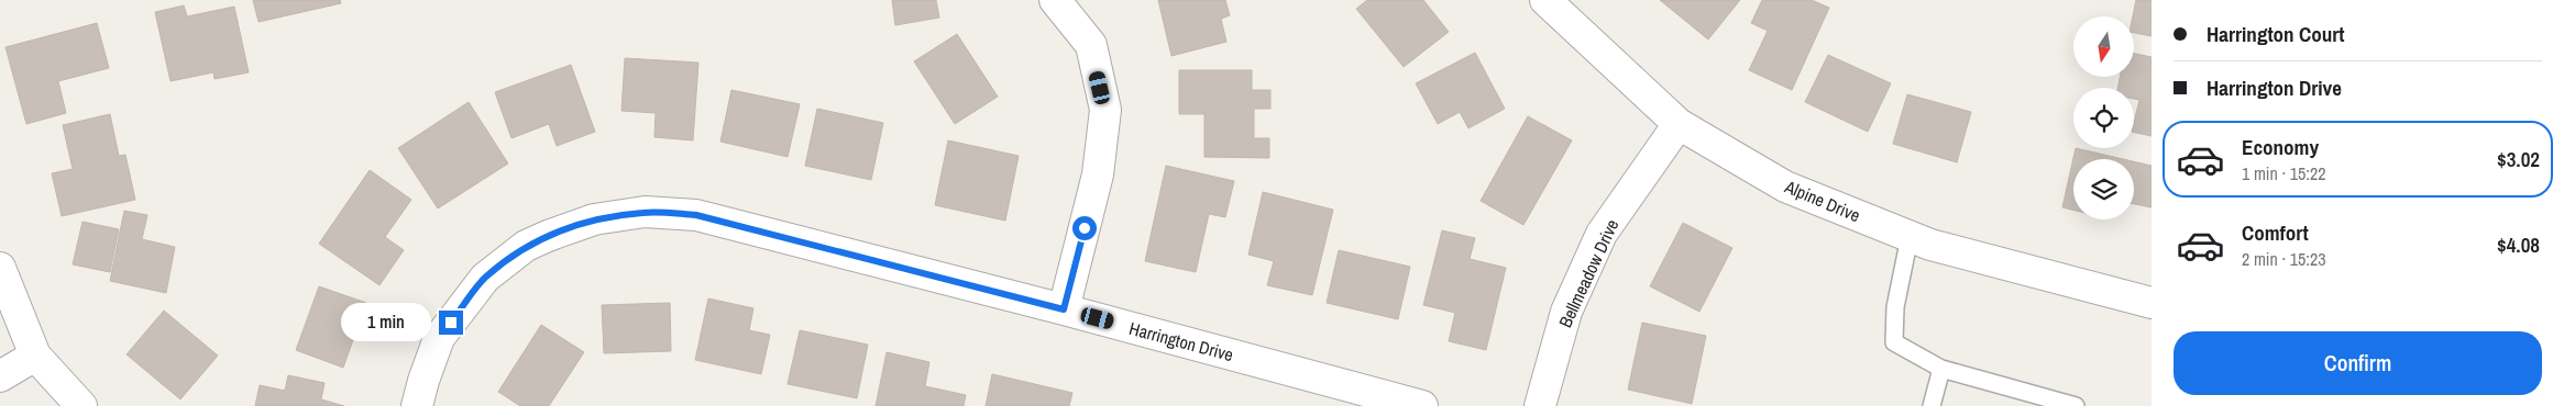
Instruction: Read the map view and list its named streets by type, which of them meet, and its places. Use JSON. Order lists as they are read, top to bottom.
{
  "streets": {
    "street": ["Alpine Drive", "Bellmeadow Drive", "Harrington Drive"]
  },
  "crossings": [
    ["Alpine Drive", "Bellmeadow Drive"]
  ],
  "north": "bottom",
  "page": {
    "banner": ["Harrington Court", "Harrington Drive"],
    "list": [
      {
        "name": "Economy",
        "note": "1 min · 15:22",
        "value": "$3.02"
      },
      {
        "name": "Comfort",
        "note": "2 min · 15:23",
        "value": "$4.08"
      }
    ],
    "bubble": "1 min",
    "buttons": "Confirm"
  }
}
